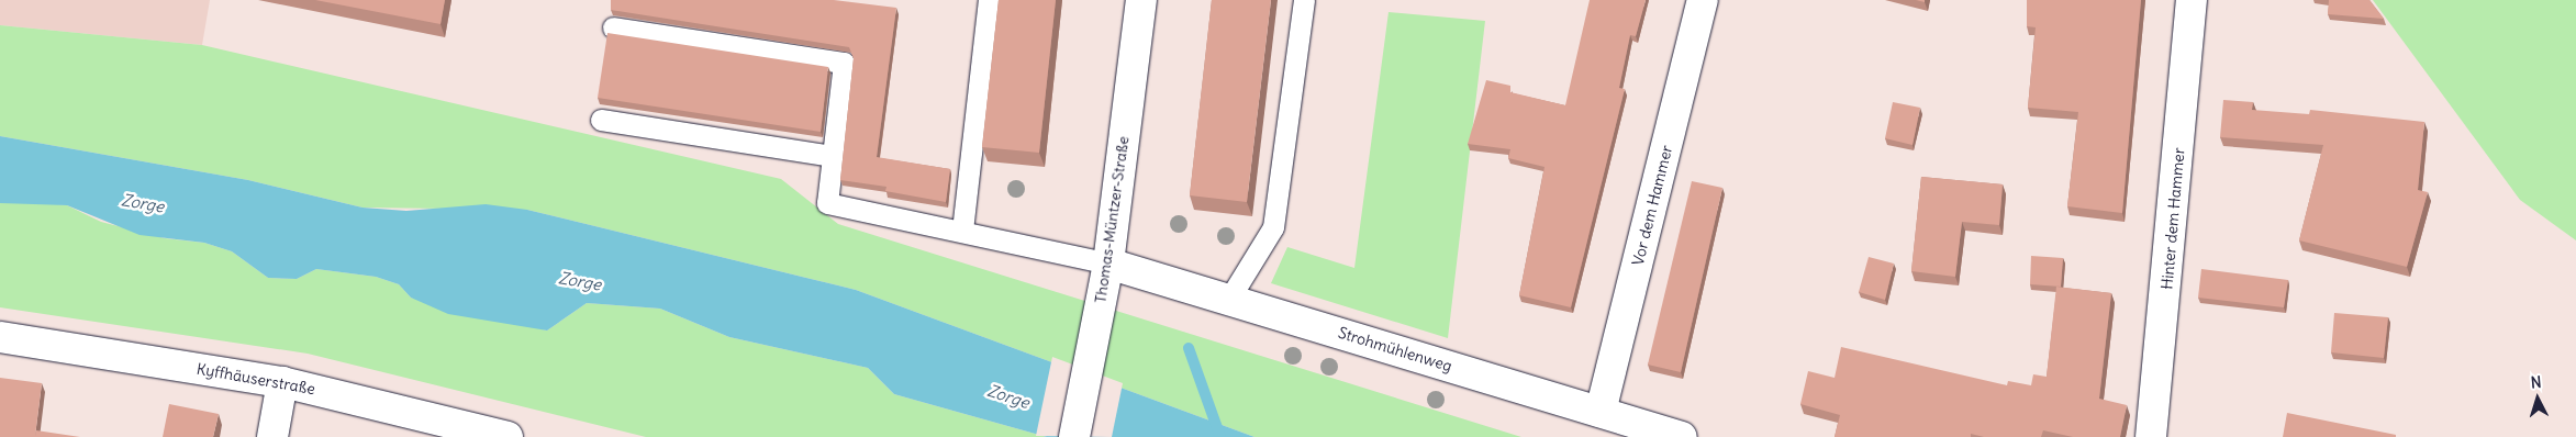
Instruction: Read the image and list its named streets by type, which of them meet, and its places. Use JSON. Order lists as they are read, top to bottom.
{
  "streets": {
    "street": [
      "Vor dem Hammer",
      "Hinter dem Hammer",
      "Thomas-Müntzer-Straße",
      "Strohmühlenweg",
      "Kyffhäuserstraße"
    ]
  },
  "crossings": [
    ["Vor dem Hammer", "Strohmühlenweg"],
    ["Thomas-Müntzer-Straße", "Strohmühlenweg"]
  ],
  "water": ["Zorge"],
  "north": "top"
}
